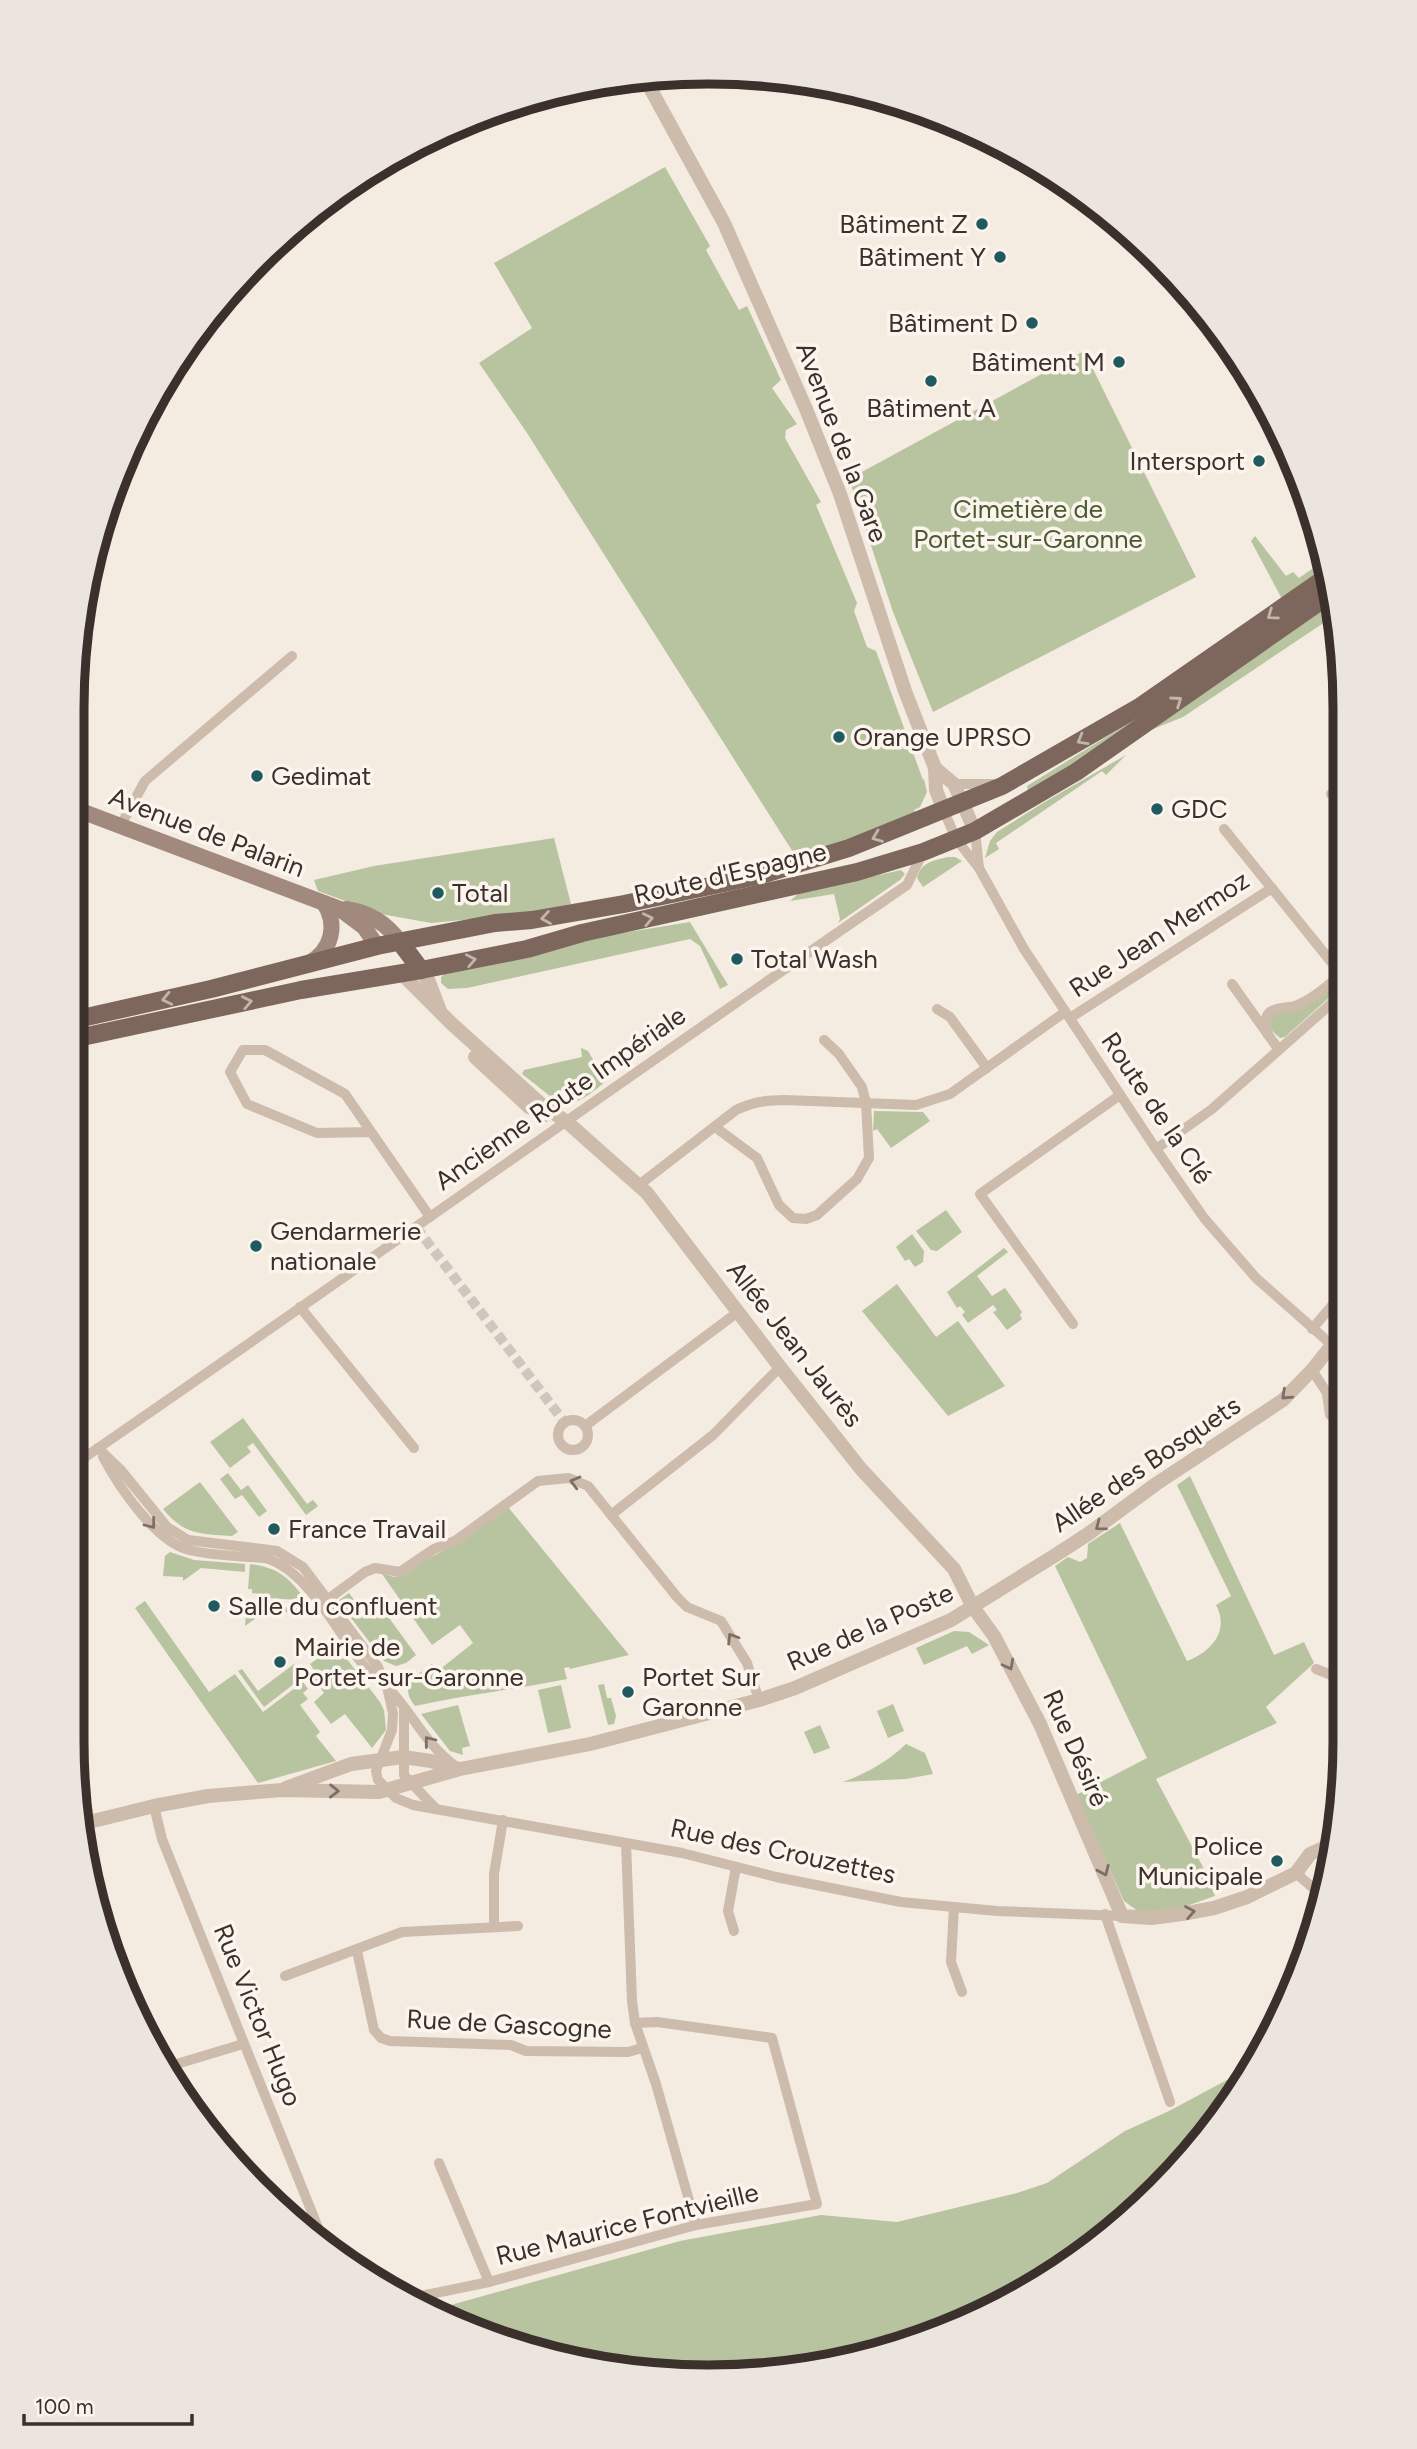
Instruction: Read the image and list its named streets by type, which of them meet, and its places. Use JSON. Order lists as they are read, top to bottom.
{
  "streets": {
    "main road": ["Avenue de Palarin", "Route d'Espagne"],
    "street": [
      "Avenue de la Gare",
      "Rue Jean Mermoz",
      "Ancienne Route Impériale",
      "Route de la Clé",
      "Allée Jean Jaurès",
      "Allée des Bosquets",
      "Rue de la Poste",
      "Rue Désiré",
      "Rue des Crouzettes",
      "Rue Victor Hugo",
      "Rue de Gascogne",
      "Rue Maurice Fontvieille"
    ]
  },
  "crossings": [
    ["Avenue de la Gare", "Route d'Espagne"],
    ["Avenue de la Gare", "Route de la Clé"],
    ["Avenue de Palarin", "Route d'Espagne"],
    ["Route d'Espagne", "Ancienne Route Impériale"],
    ["Route d'Espagne", "Route de la Clé"],
    ["Route d'Espagne", "Allée Jean Jaurès"],
    ["Rue Jean Mermoz", "Route de la Clé"],
    ["Rue Jean Mermoz", "Allée Jean Jaurès"],
    ["Ancienne Route Impériale", "Allée Jean Jaurès"],
    ["Allée Jean Jaurès", "Allée des Bosquets"],
    ["Allée Jean Jaurès", "Rue de la Poste"],
    ["Allée Jean Jaurès", "Rue Désiré"],
    ["Allée des Bosquets", "Rue de la Poste"],
    ["Allée des Bosquets", "Rue Désiré"],
    ["Rue de la Poste", "Rue Désiré"],
    ["Rue de la Poste", "Rue des Crouzettes"],
    ["Rue Désiré", "Rue des Crouzettes"]
  ],
  "one_way": ["Allée des Bosquets", "Rue Désiré"],
  "parks": ["Cimetière de Portet-sur-Garonne"],
  "places": [
    "Bâtiment Z",
    "Bâtiment Y",
    "Bâtiment D",
    "Bâtiment M",
    "Bâtiment A",
    "Intersport",
    "Orange UPRSO",
    "Gedimat",
    "GDC",
    "Total",
    "Total Wash",
    "Gendarmerie nationale",
    "France Travail",
    "Salle du confluent",
    "Mairie de Portet-sur-Garonne",
    "Portet Sur Garonne",
    "Police Municipale"
  ],
  "scale_bar": "100 m"
}
